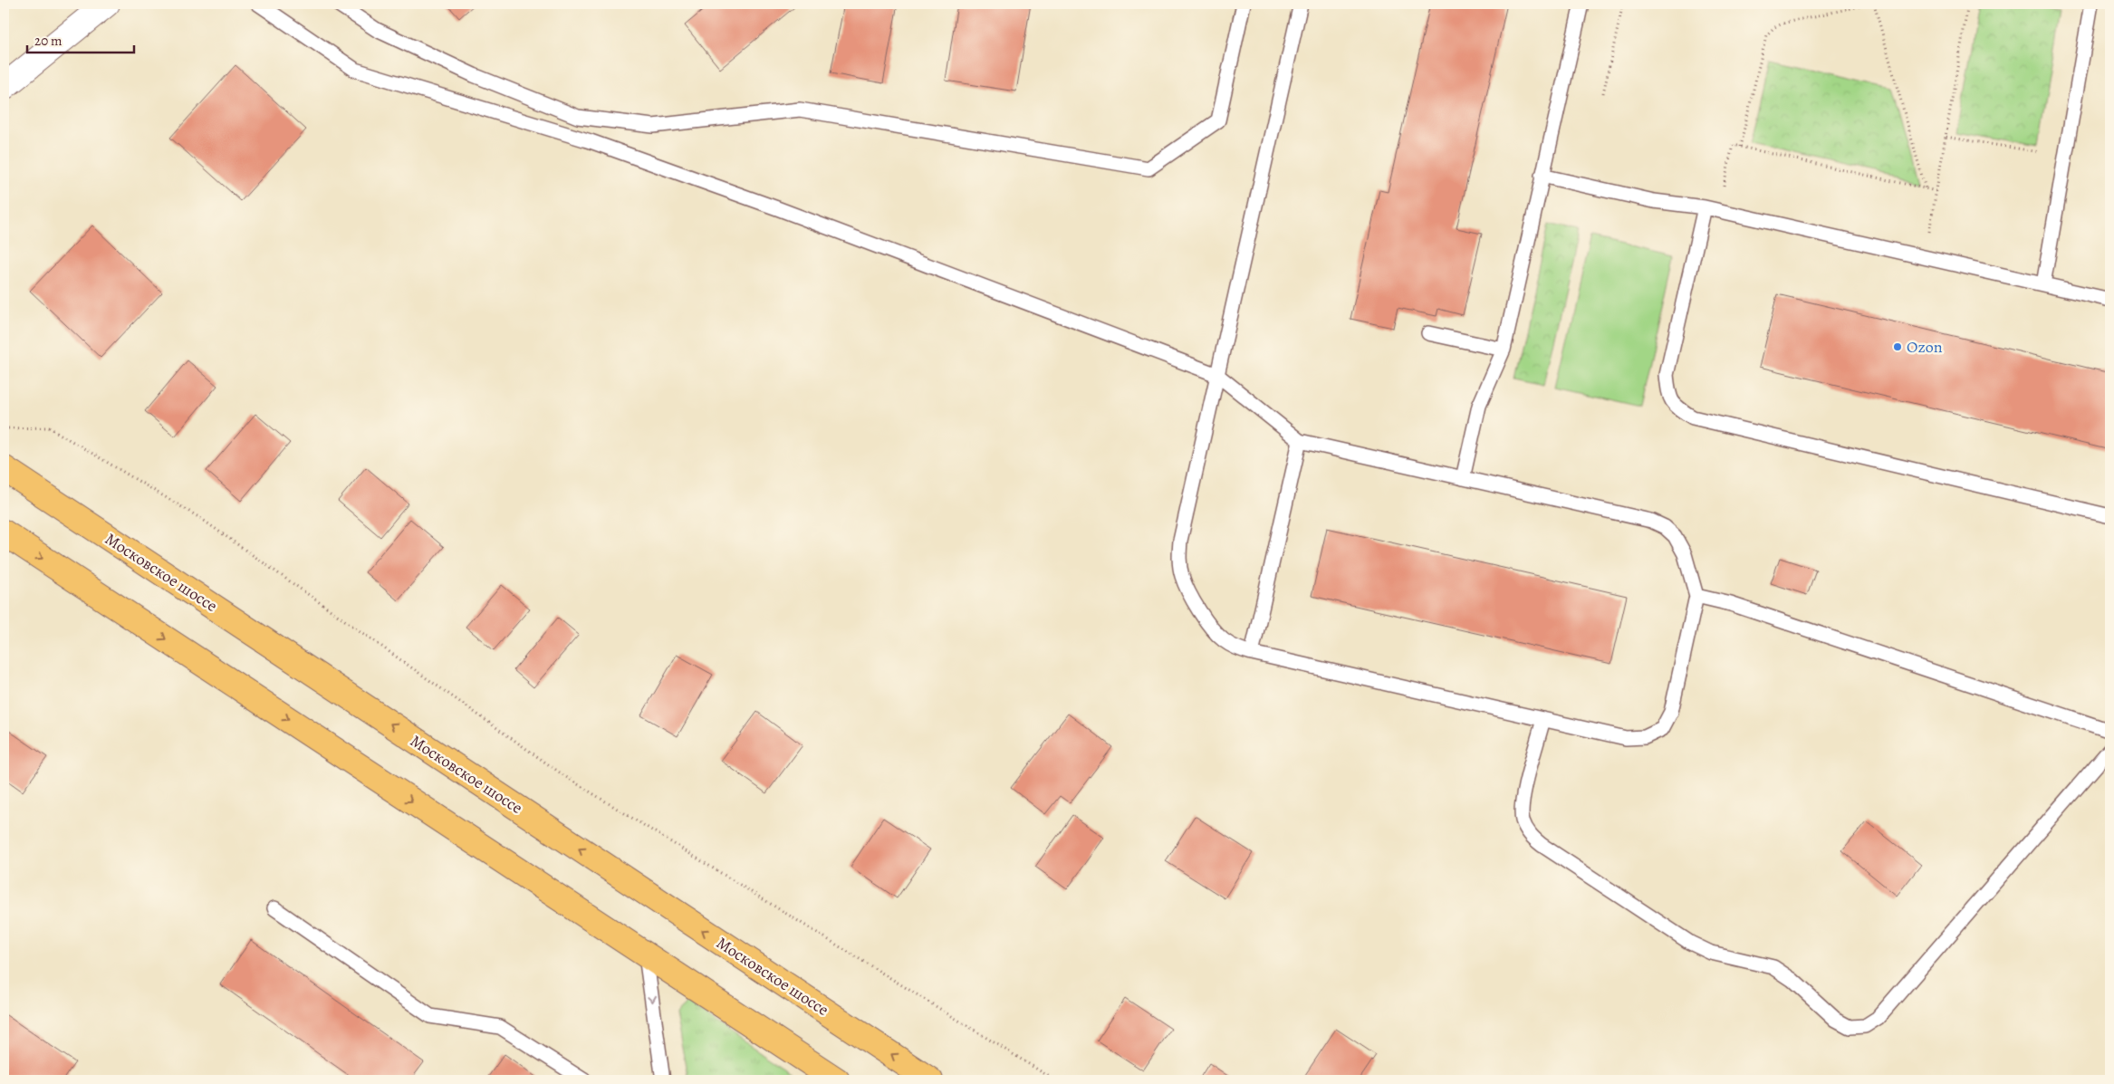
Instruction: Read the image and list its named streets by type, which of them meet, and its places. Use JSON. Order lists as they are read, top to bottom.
{
  "streets": {
    "main road": ["Московское шоссе"]
  },
  "places": ["Ozon"],
  "scale_bar": "20 m"
}
